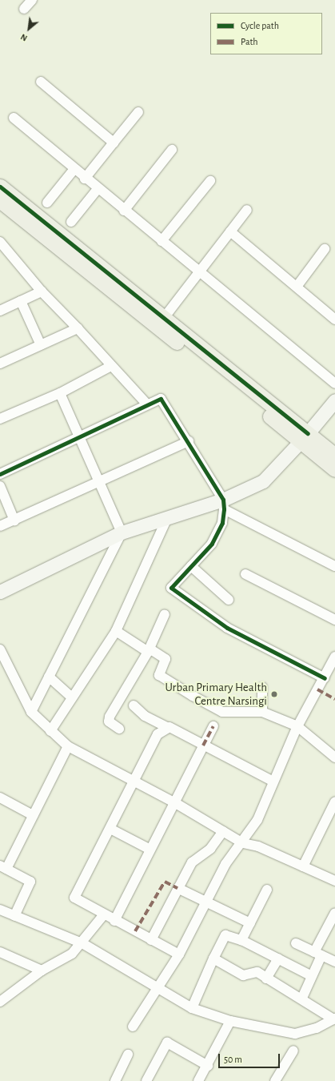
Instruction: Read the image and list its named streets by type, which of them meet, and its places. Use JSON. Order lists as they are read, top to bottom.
{
  "places": ["Urban Primary Health Centre Narsingi"],
  "legend": ["Cycle path", "Path"],
  "scale_bar": "50 m",
  "north": "bottom left"
}
